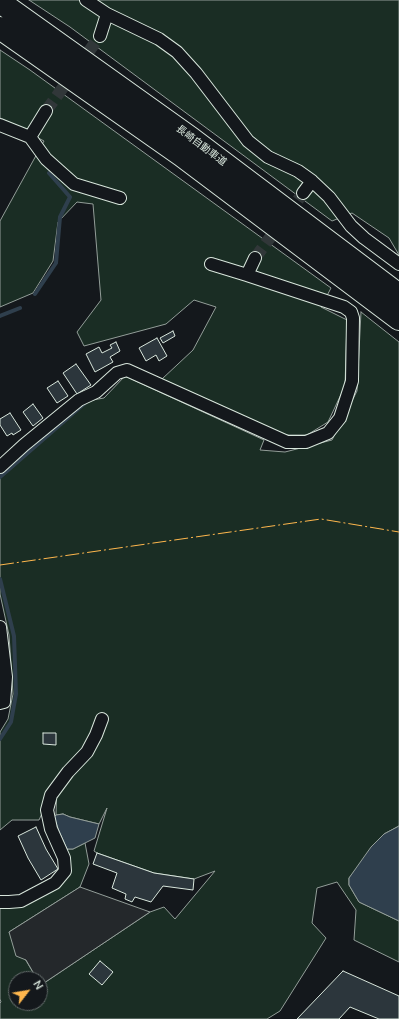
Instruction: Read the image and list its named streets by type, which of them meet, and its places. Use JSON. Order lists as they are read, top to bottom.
{
  "streets": {
    "highway": ["長崎自動車道"]
  },
  "north": "top right"
}
